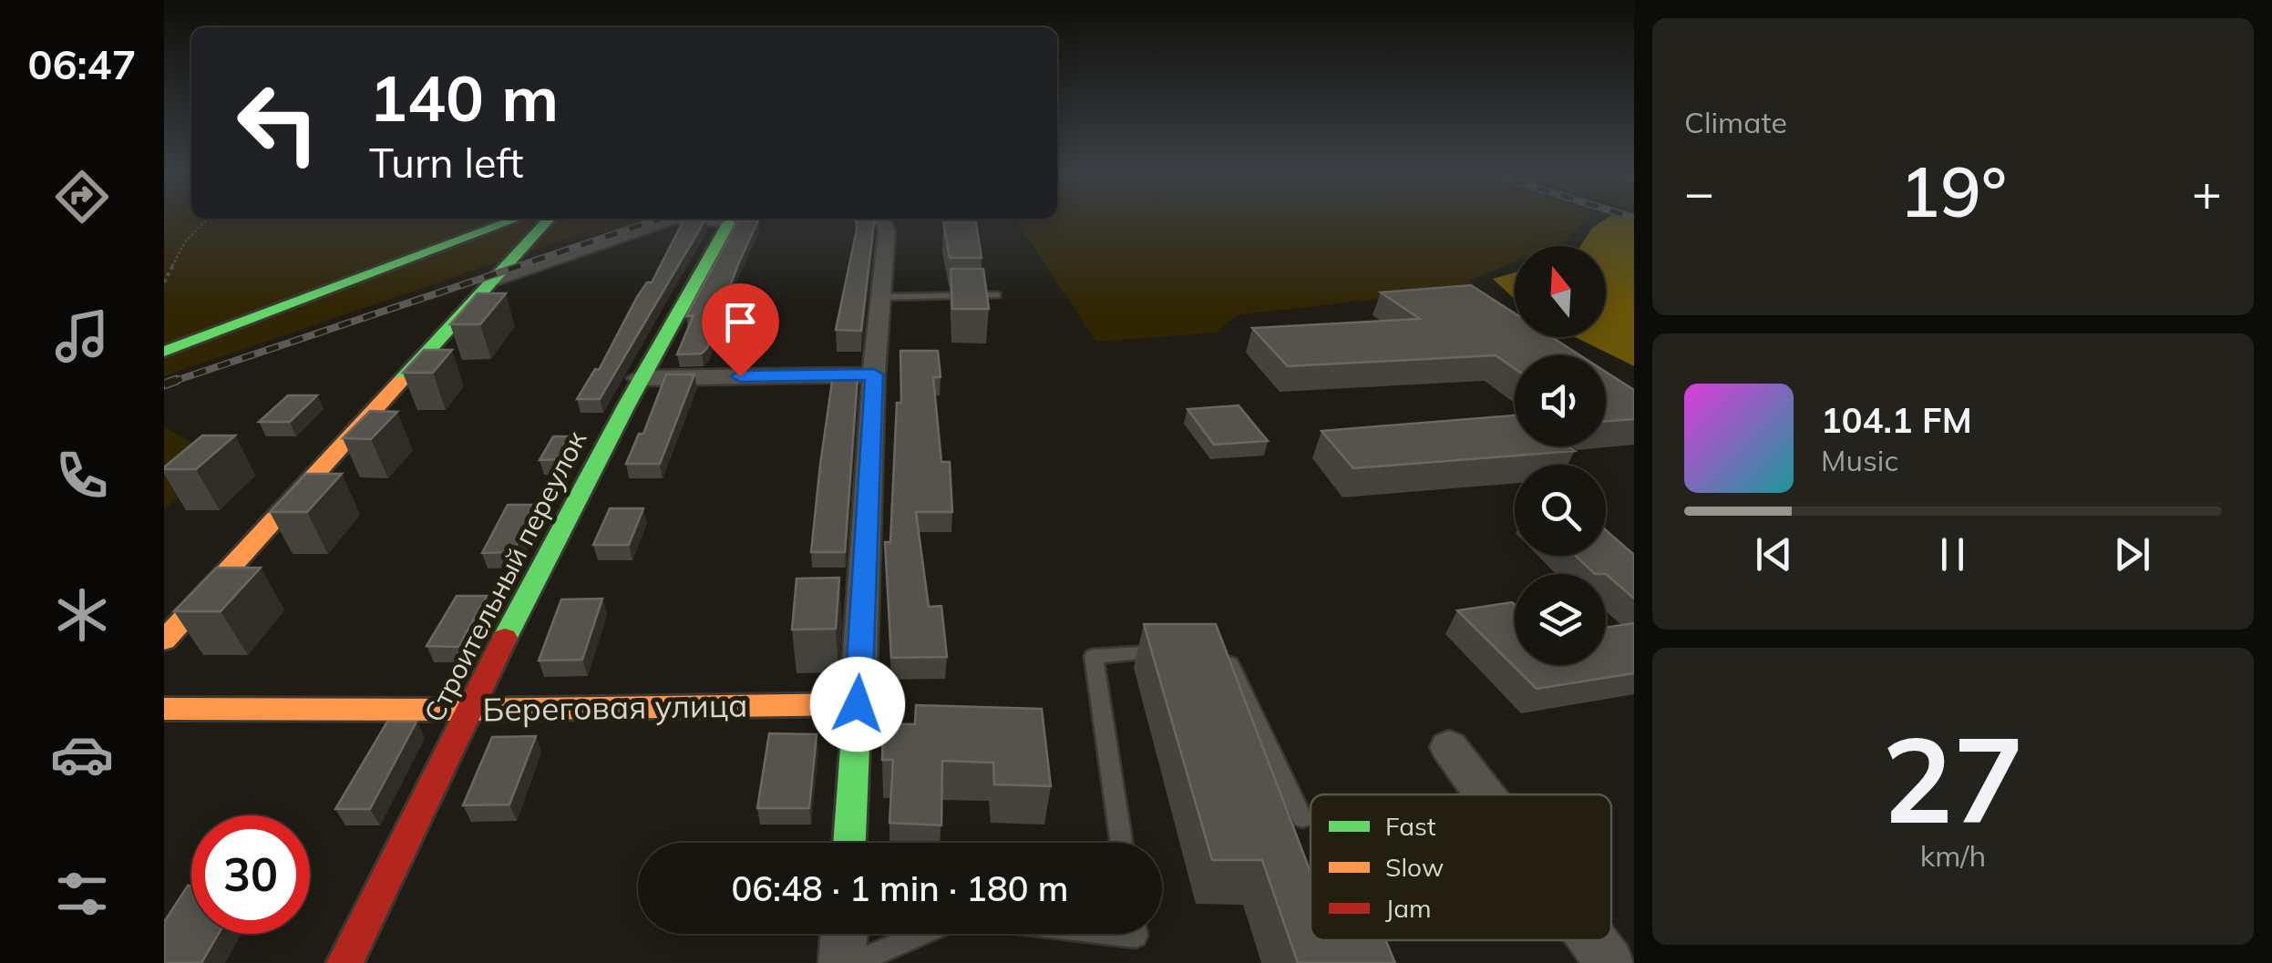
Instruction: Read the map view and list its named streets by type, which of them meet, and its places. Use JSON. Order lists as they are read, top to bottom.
{
  "streets": {
    "street": ["Строительный переулок", "Береговая улица"]
  },
  "crossings": [
    ["Строительный переулок", "Береговая улица"]
  ],
  "legend": ["Fast", "Slow", "Jam"],
  "north": "top",
  "page": {
    "tabs": "06:47",
    "tile": [
      "Climate",
      ["27", "km/h"]
    ],
    "turn": ["140 m", "Turn left"],
    "heat": ["−", "19°", "+"],
    "song": ["104.1 FM", "Music"],
    "limit": "30",
    "trip": "06:48 · 1 min · 180 m"
  }
}
